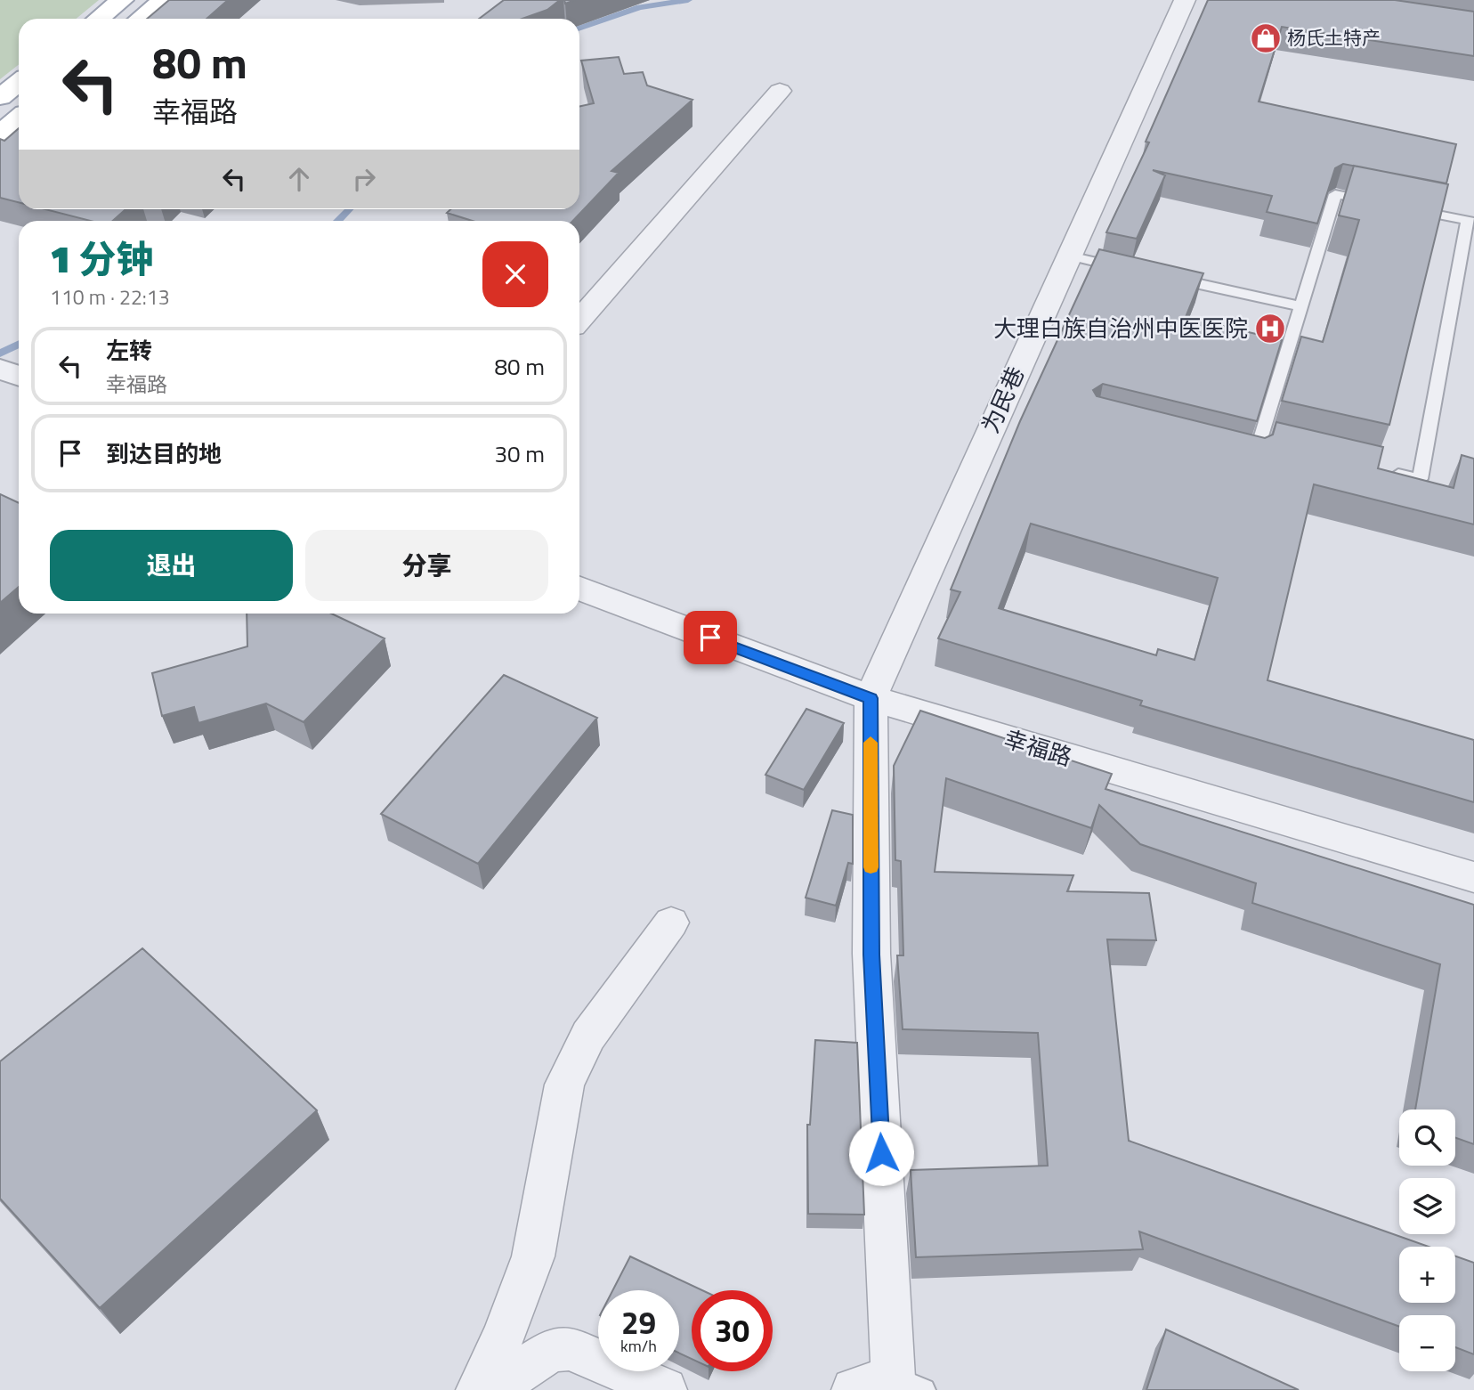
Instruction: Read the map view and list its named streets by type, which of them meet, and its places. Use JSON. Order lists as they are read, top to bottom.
{
  "streets": {
    "street": ["为民巷", "幸福路"]
  },
  "crossings": [
    ["为民巷", "幸福路"]
  ],
  "places": {
    "shop": ["杨氏土特产"],
    "hospital": ["大理白族自治州中医医院"]
  },
  "page": {
    "turn": ["80 m", "幸福路"],
    "heading": ["1 分钟", "110 m · 22:13"],
    "list": [
      {
        "name": "左转",
        "note": "幸福路",
        "value": "80 m"
      },
      {
        "name": "到达目的地",
        "value": "30 m"
      }
    ],
    "buttons": ["退出", "分享"],
    "map_buttons": ["+", "−"],
    "speed": "29 km/h",
    "limit": "30"
  }
}
